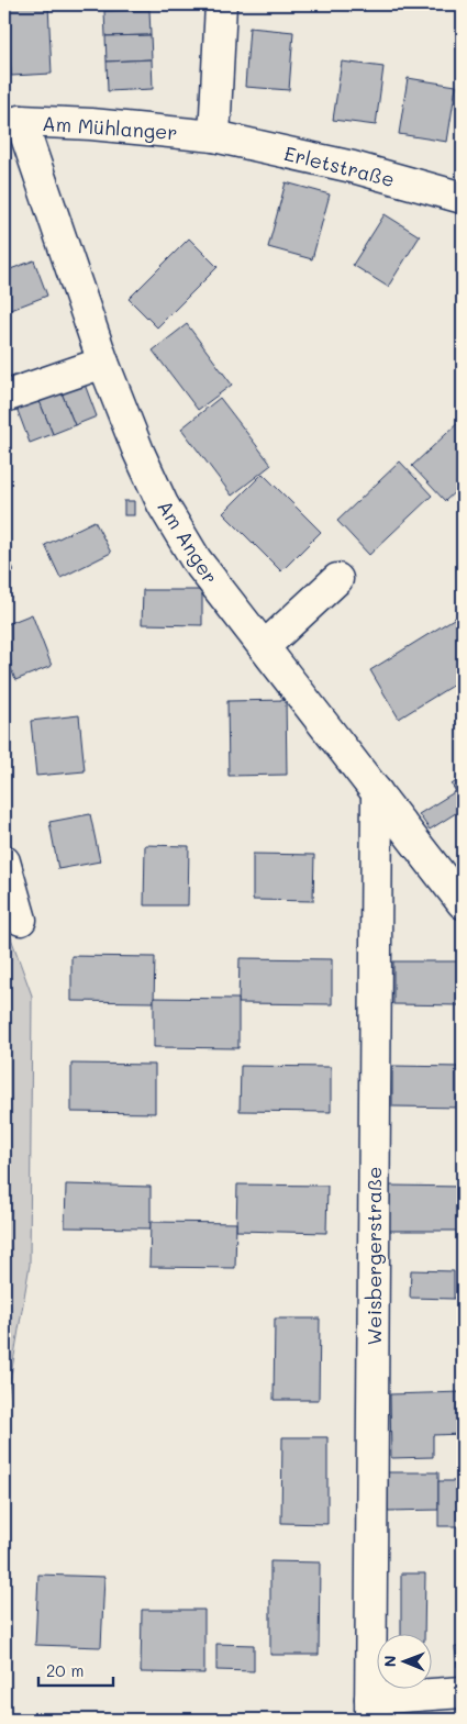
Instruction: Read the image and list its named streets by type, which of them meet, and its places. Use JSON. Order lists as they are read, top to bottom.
{
  "streets": {
    "street": [
      "Am Mühlanger",
      "Erletstraße",
      "Am Anger",
      "Weisbergerstraße"
    ]
  },
  "crossings": [
    ["Am Mühlanger", "Erletstraße"],
    ["Am Mühlanger", "Am Anger"],
    ["Am Anger", "Weisbergerstraße"]
  ],
  "scale_bar": "20 m",
  "north": "left"
}
